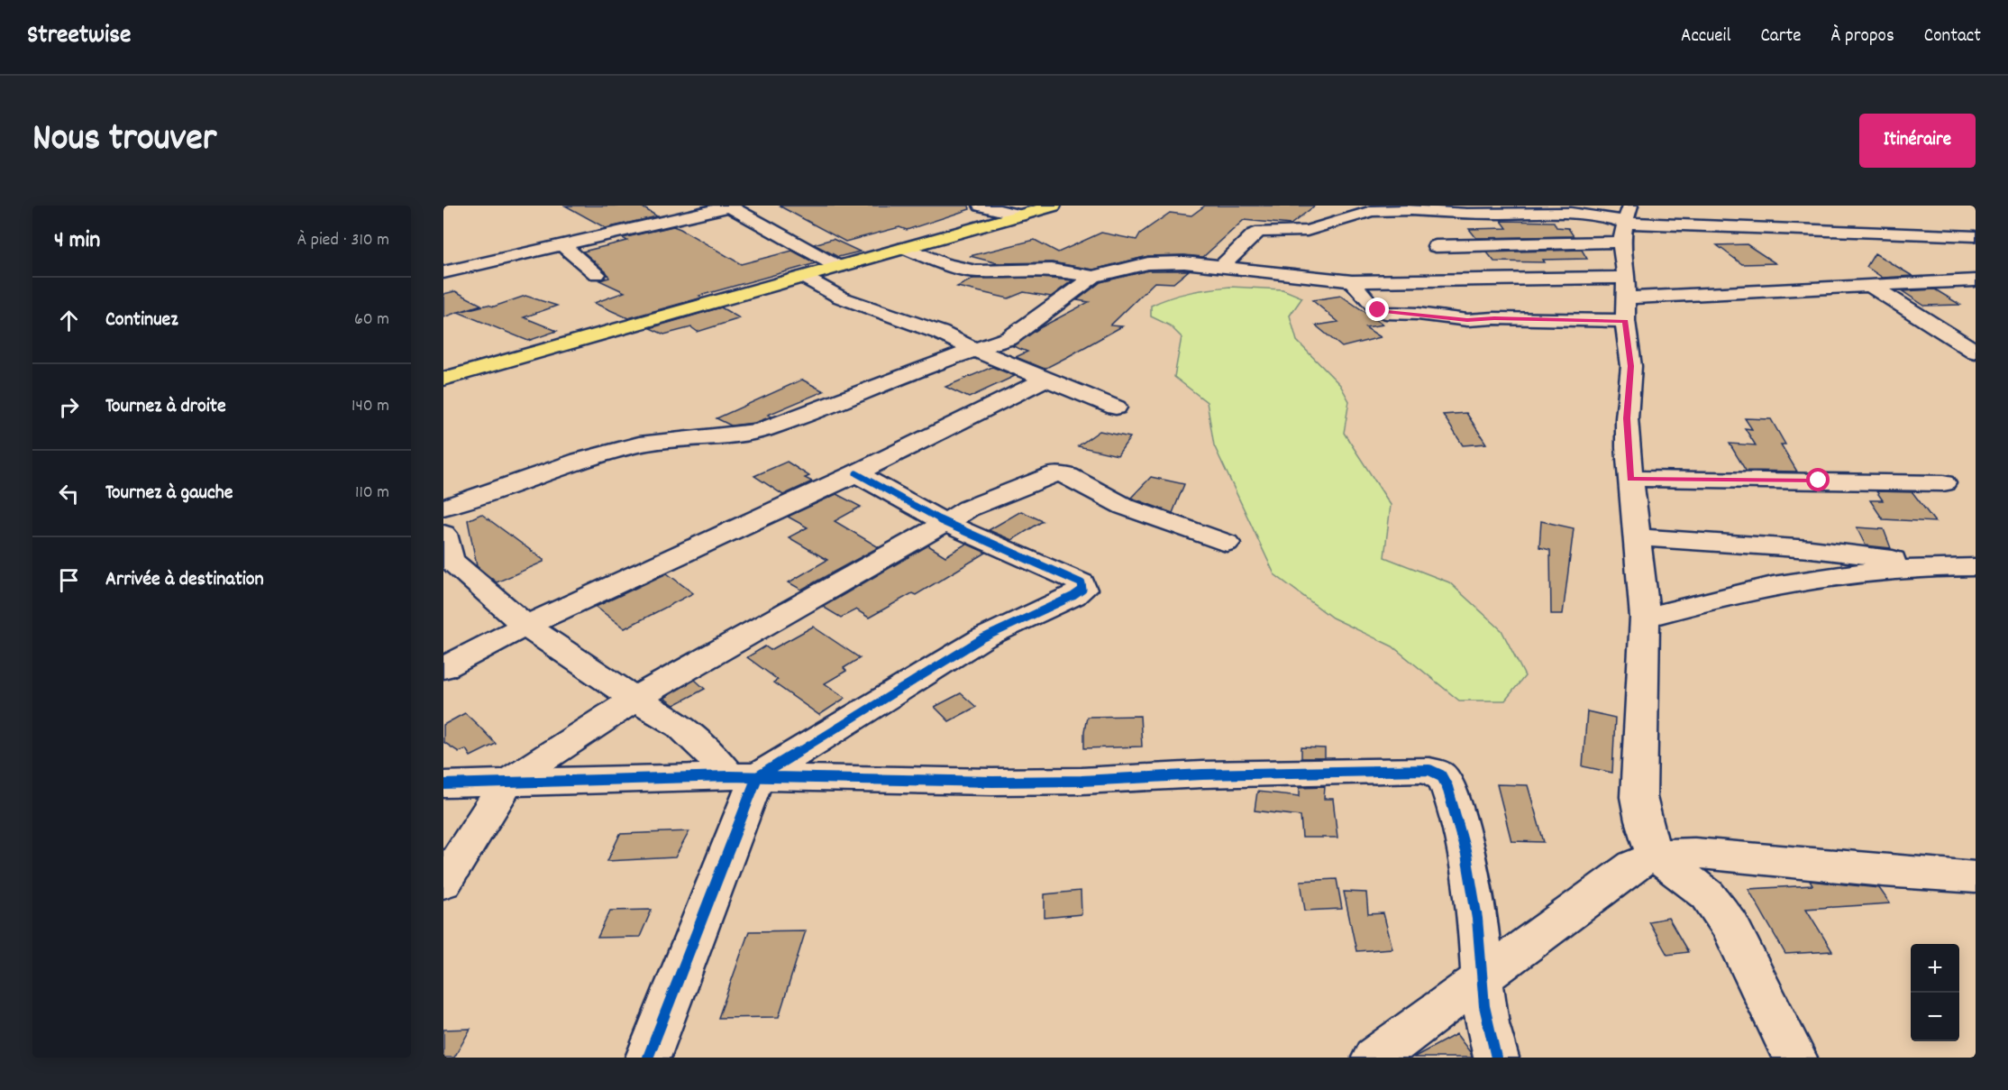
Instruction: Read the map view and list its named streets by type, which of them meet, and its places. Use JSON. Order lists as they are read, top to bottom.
{
  "page": {
    "header": "Streetwise",
    "nav": [
      "Accueil",
      "Carte",
      "À propos",
      "Contact"
    ],
    "title": "Nous trouver",
    "buttons": "Itinéraire",
    "heading": ["4 min", "À pied · 310 m"],
    "list": [
      ["Continuez", "60 m"],
      ["Tournez à droite", "140 m"],
      ["Tournez à gauche", "110 m"],
      "Arrivée à destination"
    ],
    "map_buttons": ["+", "−"]
  }
}
